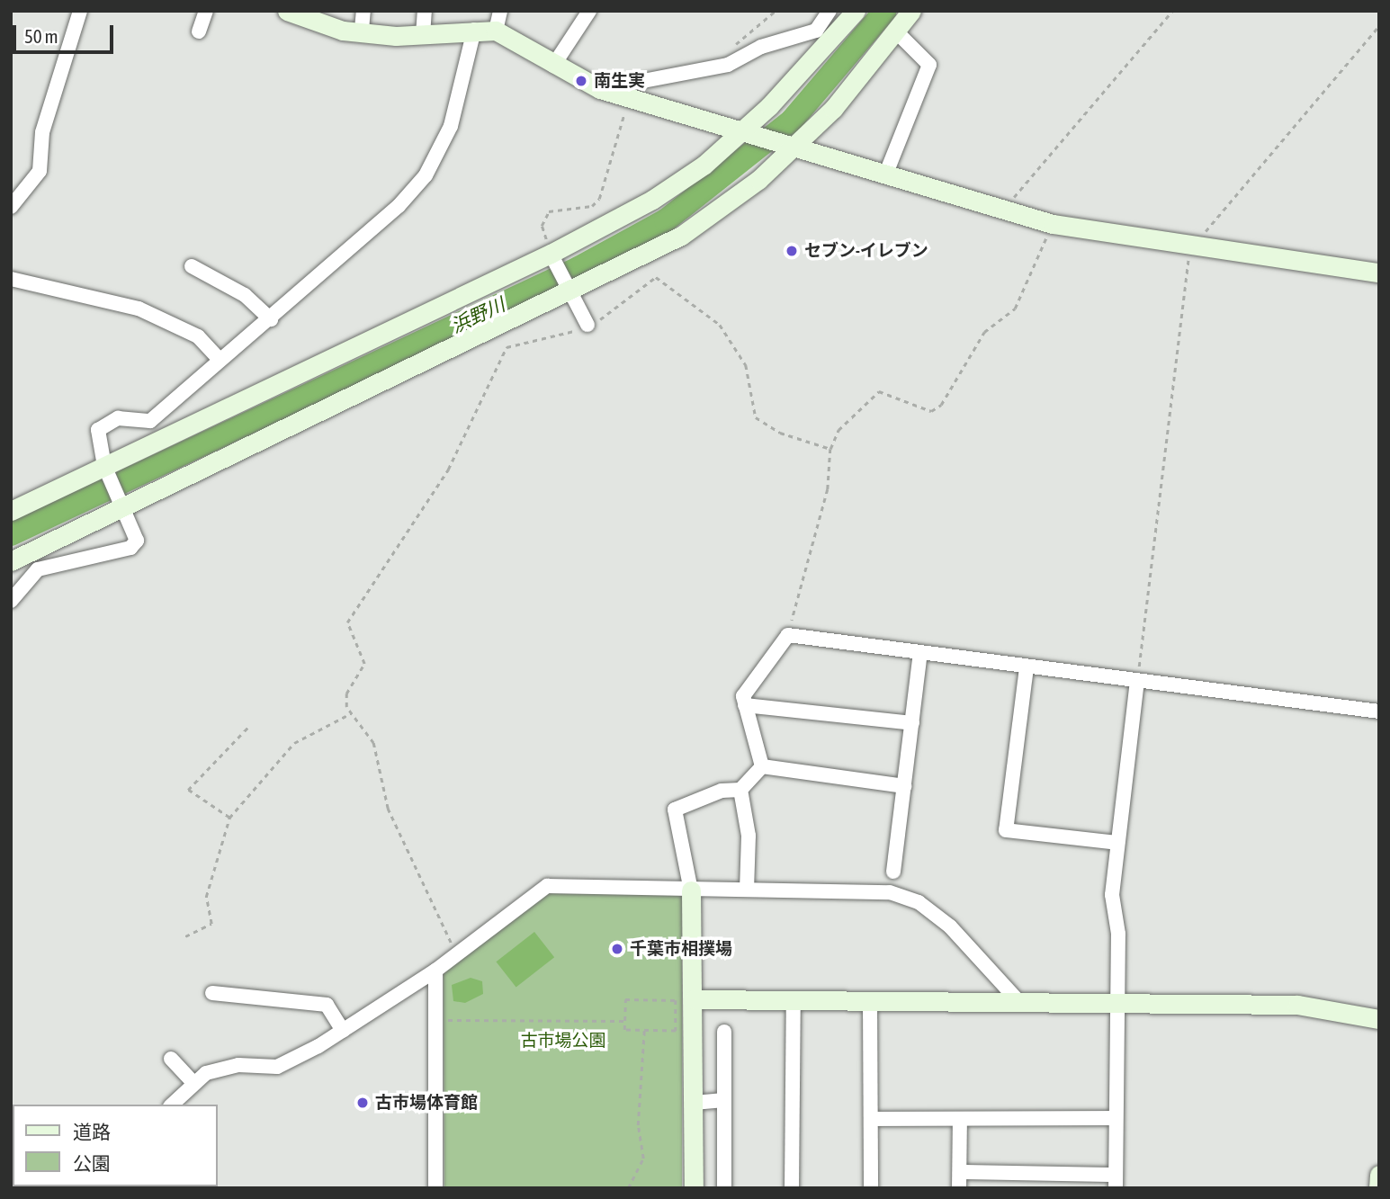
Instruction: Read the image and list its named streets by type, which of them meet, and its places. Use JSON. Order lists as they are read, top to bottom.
{
  "water": ["浜野川"],
  "parks": ["古市場公園"],
  "places": [
    "南生実",
    "セブン-イレブン",
    "千葉市相撲場",
    "古市場体育館"
  ],
  "legend": ["道路", "公園"],
  "scale_bar": "50 m"
}
